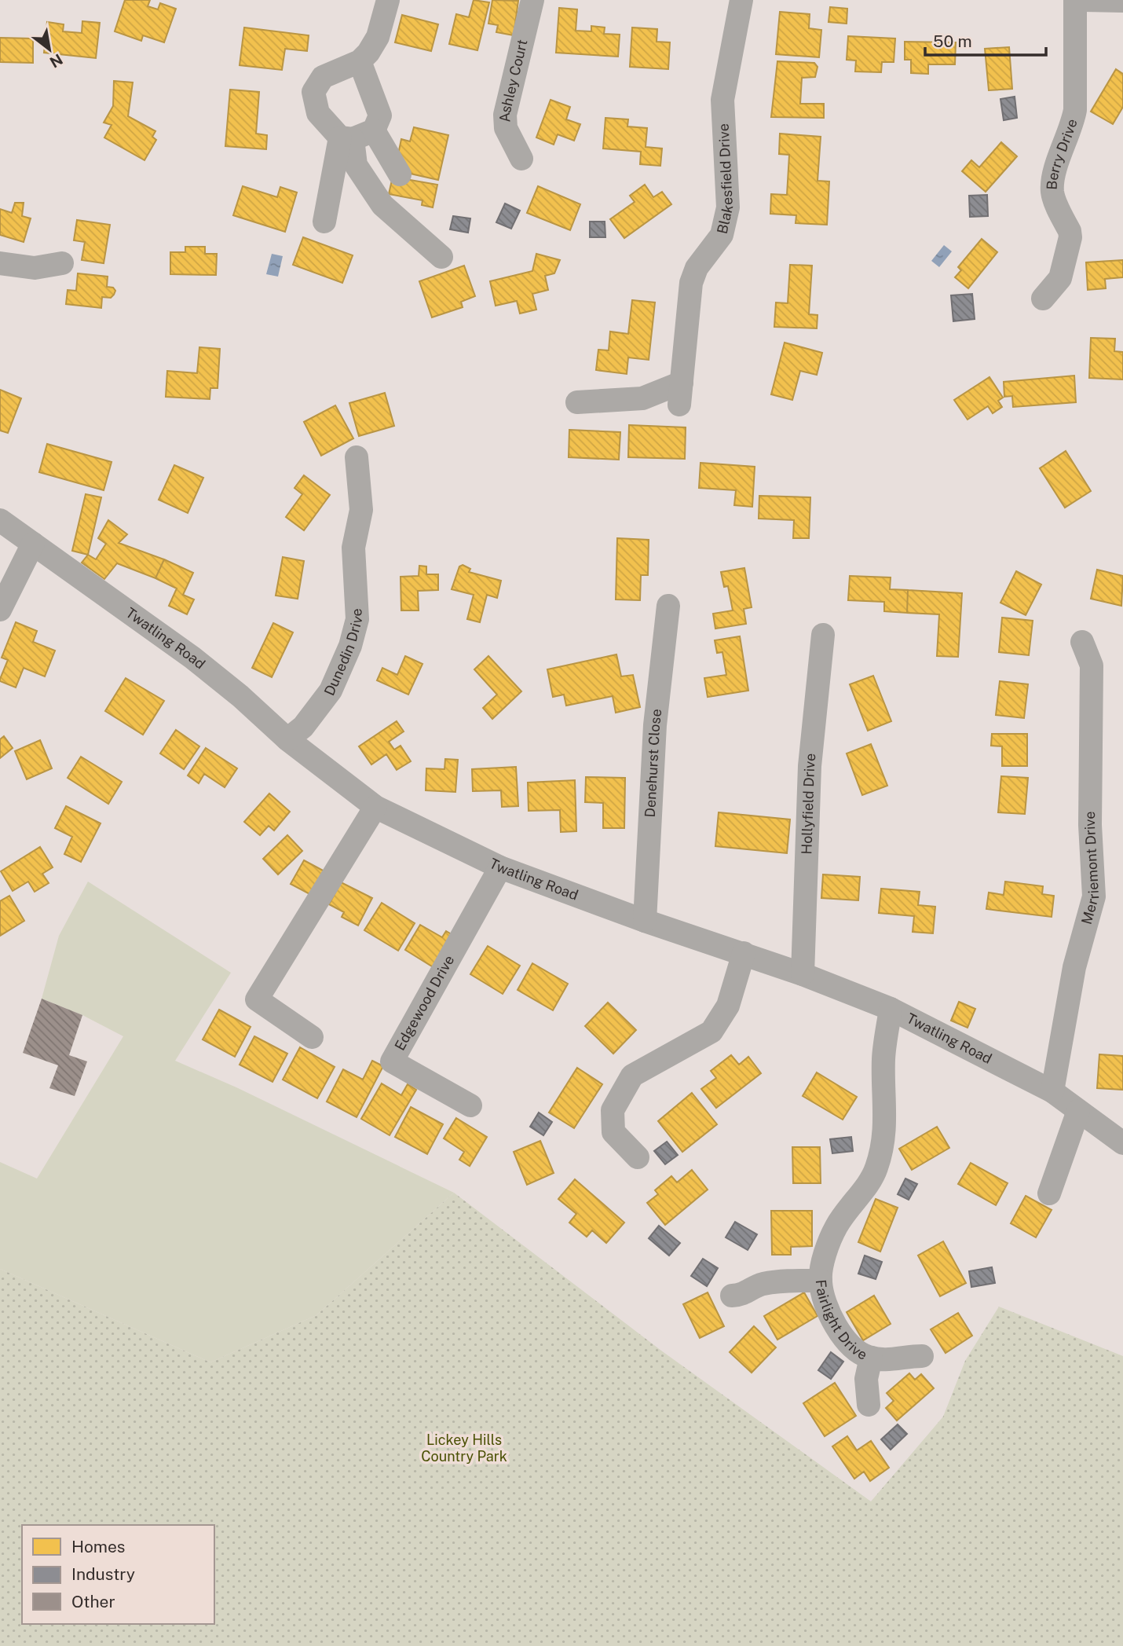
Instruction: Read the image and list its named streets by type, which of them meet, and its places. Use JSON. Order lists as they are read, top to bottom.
{
  "streets": {
    "street": [
      "Ashley Court",
      "Berry Drive",
      "Blakesfield Drive",
      "Twatling Road",
      "Dunedin Drive",
      "Denehurst Close",
      "Hollyfield Drive",
      "Merriemont Drive",
      "Edgewood Drive",
      "Fairlight Drive"
    ]
  },
  "crossings": [
    ["Twatling Road", "Dunedin Drive"],
    ["Twatling Road", "Denehurst Close"],
    ["Twatling Road", "Hollyfield Drive"],
    ["Twatling Road", "Merriemont Drive"],
    ["Twatling Road", "Edgewood Drive"],
    ["Twatling Road", "Fairlight Drive"]
  ],
  "parks": ["Lickey Hills Country Park"],
  "legend": ["Homes", "Industry", "Other"],
  "scale_bar": "50 m",
  "north": "bottom right"
}
